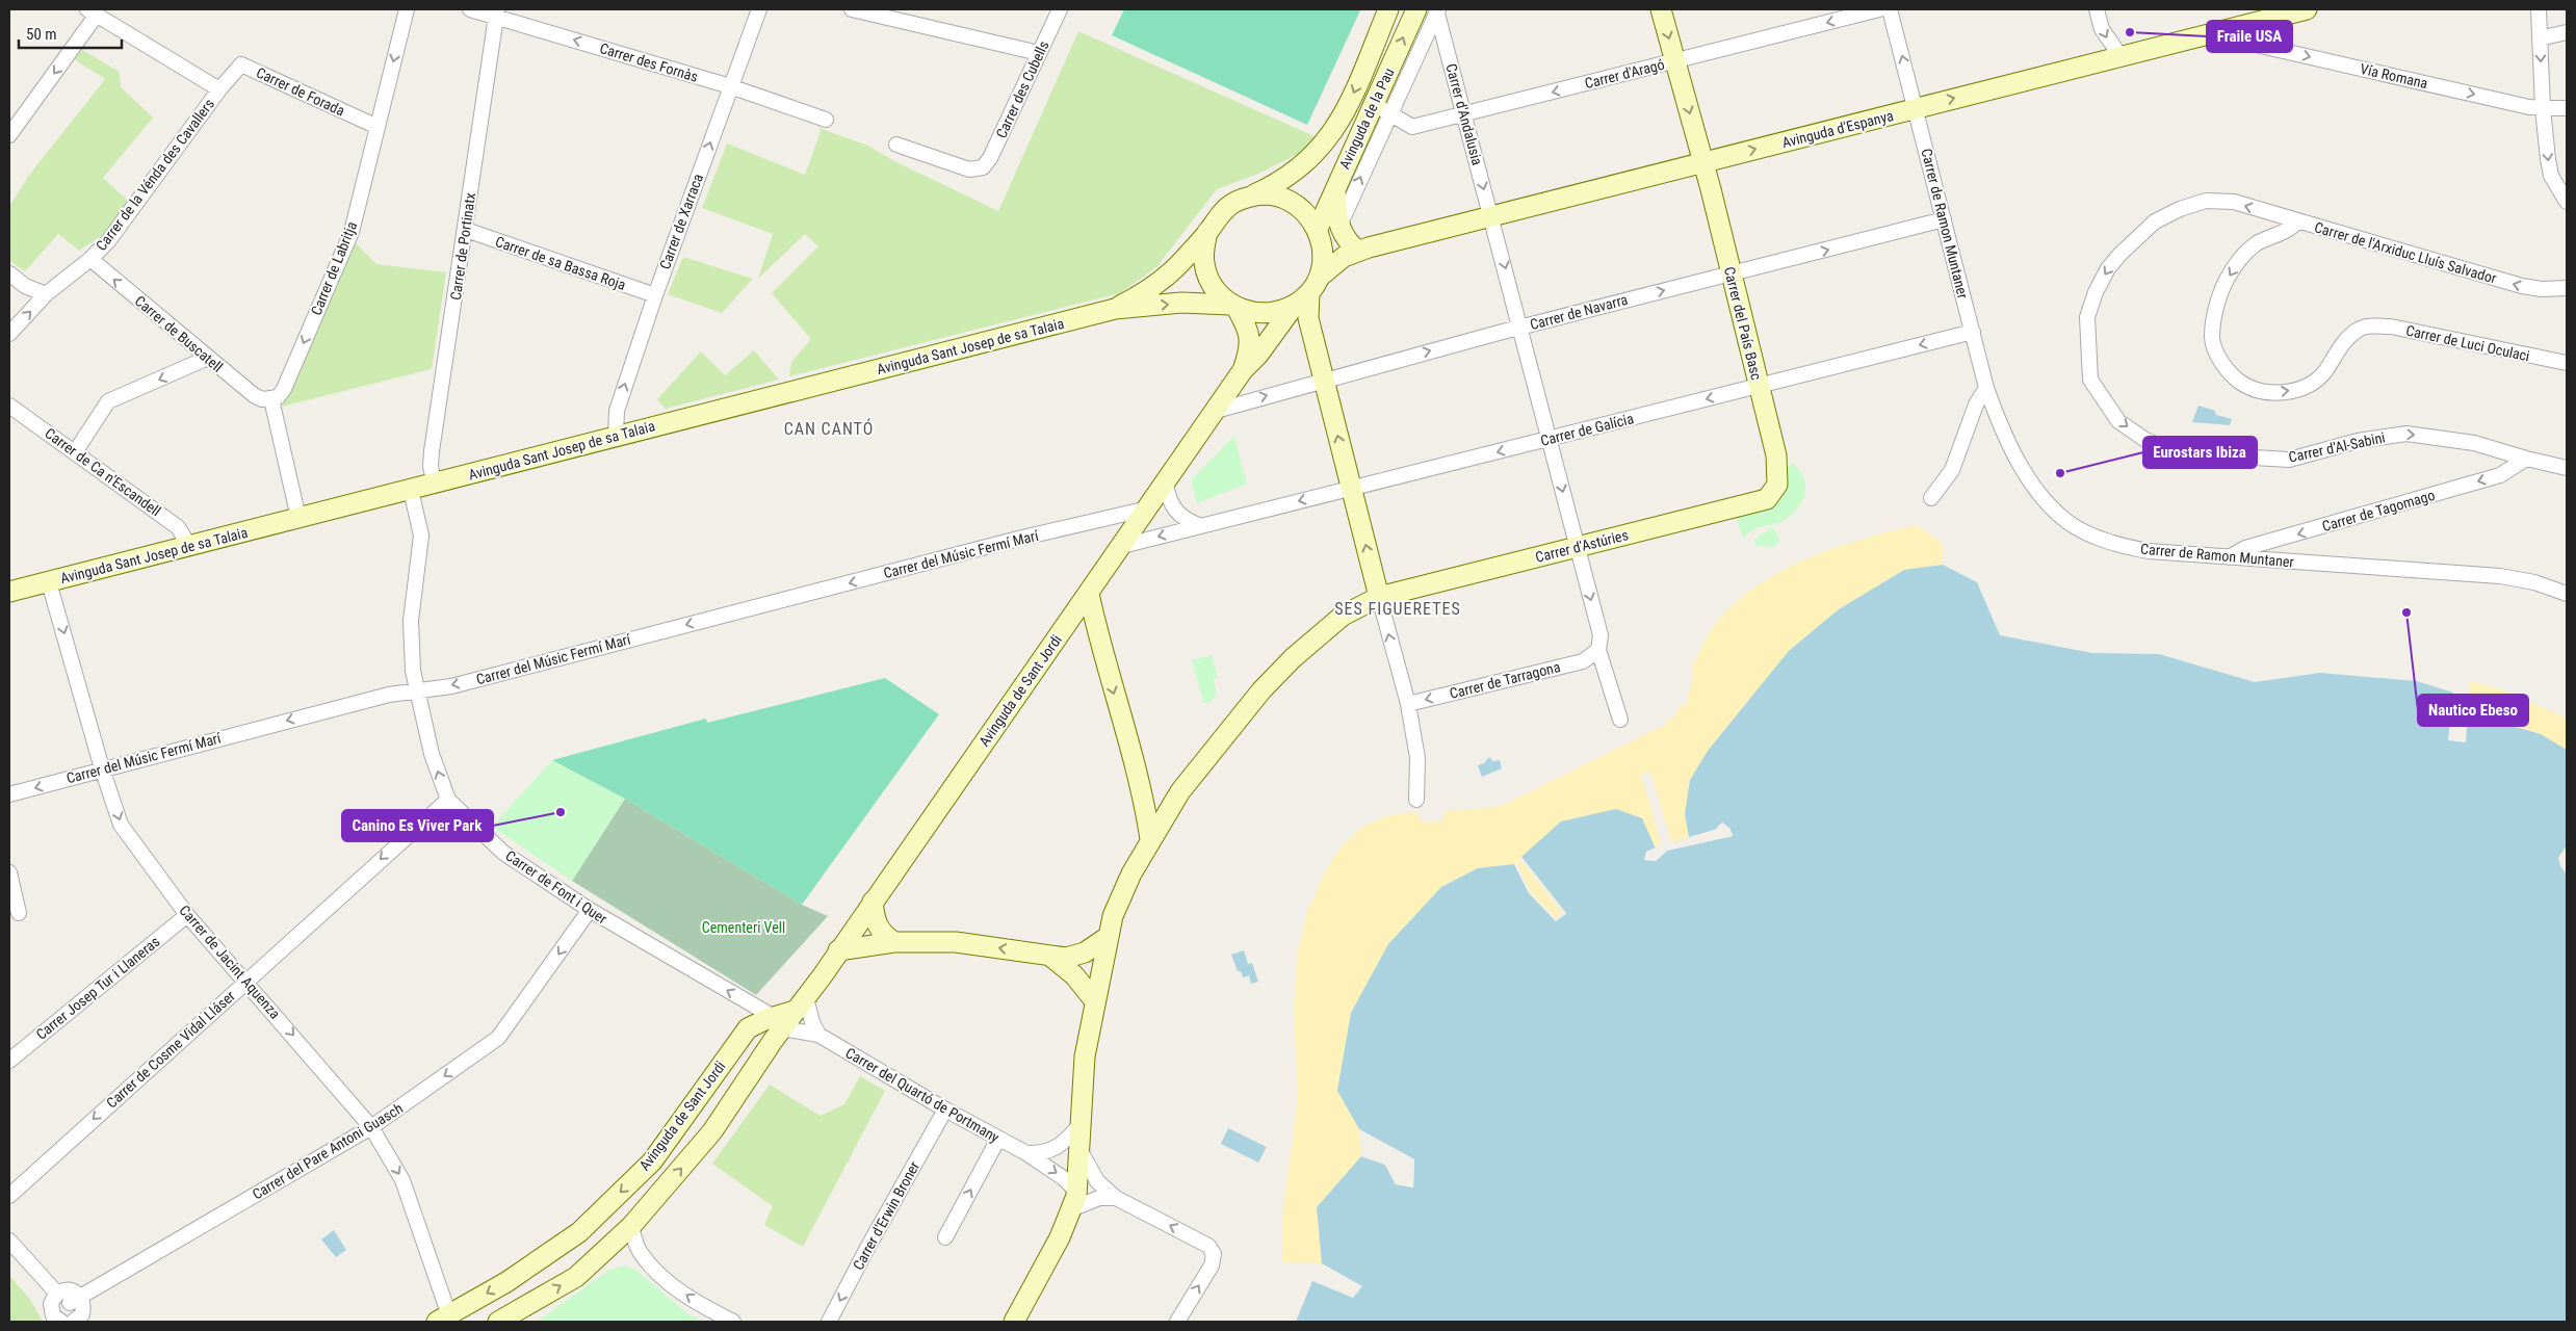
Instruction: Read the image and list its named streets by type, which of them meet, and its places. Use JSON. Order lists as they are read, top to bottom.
{
  "streets": {
    "street": [
      "Carrer des Fornàs",
      "Carrer d'Aragó",
      "Vía Romana",
      "Carrer des Cubells",
      "Carrer de Forada",
      "Carrer d'Andalusia",
      "Avinguda de la Pau",
      "Avinguda d'Espanya",
      "Carrer de la Vénda des Cavallers",
      "Carrer de Xarraca",
      "Carrer de Ramon Muntaner",
      "Carrer de Portinatx",
      "Carrer de l'Arxiduc Lluís Salvador",
      "Carrer de sa Bassa Roja",
      "Carrer de Labritja",
      "Carrer de Navarra",
      "Carrer del País Basc",
      "Carrer de Buscatell",
      "Carrer de Luci Oculaci",
      "Avinguda Sant Josep de sa Talaia",
      "Carrer de Galícia",
      "Carrer d'Al-Sabini",
      "Carrer de Ca n'Escandell",
      "Carrer de Tagomago",
      "Carrer d'Astúries",
      "Carrer del Músic Fermí Marí",
      "Carrer de Tarragona",
      "Avinguda de Sant Jordi",
      "Carrer de Font i Quer",
      "Carrer de Jacint Aquenza",
      "Carrer Josep Tur i Llaneras",
      "Carrer de Cosme Vidal Lláser",
      "Carrer del Quartó de Portmany",
      "Carrer del Pare Antoni Guasch",
      "Carrer d'Erwin Broner"
    ]
  },
  "crossings": [
    ["Carrer des Fornàs", "Carrer de Xarraca"],
    ["Carrer des Fornàs", "Carrer de Portinatx"],
    ["Carrer d'Aragó", "Carrer d'Andalusia"],
    ["Carrer d'Aragó", "Avinguda de la Pau"],
    ["Carrer d'Aragó", "Carrer del País Basc"],
    ["Vía Romana", "Avinguda d'Espanya"],
    ["Carrer de Forada", "Carrer de la Vénda des Cavallers"],
    ["Carrer de Forada", "Carrer de Labritja"],
    ["Carrer d'Andalusia", "Avinguda de la Pau"],
    ["Carrer d'Andalusia", "Avinguda d'Espanya"],
    ["Carrer d'Andalusia", "Carrer de Navarra"],
    ["Carrer d'Andalusia", "Carrer de Galícia"],
    ["Carrer d'Andalusia", "Carrer d'Astúries"],
    ["Carrer d'Andalusia", "Carrer de Tarragona"],
    ["Avinguda de la Pau", "Avinguda d'Espanya"],
    ["Avinguda de la Pau", "Avinguda de Sant Jordi"],
    ["Avinguda d'Espanya", "Carrer de Ramon Muntaner"],
    ["Avinguda d'Espanya", "Carrer del País Basc"],
    ["Avinguda d'Espanya", "Avinguda de Sant Jordi"],
    ["Carrer de la Vénda des Cavallers", "Carrer de Buscatell"],
    ["Carrer de Xarraca", "Carrer de sa Bassa Roja"],
    ["Carrer de Xarraca", "Avinguda Sant Josep de sa Talaia"],
    ["Carrer de Ramon Muntaner", "Carrer de Navarra"],
    ["Carrer de Ramon Muntaner", "Carrer de Galícia"],
    ["Carrer de Ramon Muntaner", "Carrer de Tagomago"],
    ["Carrer de Portinatx", "Carrer de sa Bassa Roja"],
    ["Carrer de Portinatx", "Avinguda Sant Josep de sa Talaia"],
    ["Carrer de l'Arxiduc Lluís Salvador", "Carrer de Luci Oculaci"],
    ["Carrer de l'Arxiduc Lluís Salvador", "Carrer d'Al-Sabini"],
    ["Carrer de Labritja", "Carrer de Buscatell"],
    ["Carrer de Navarra", "Carrer del País Basc"],
    ["Carrer de Navarra", "Avinguda de Sant Jordi"],
    ["Carrer del País Basc", "Carrer de Galícia"],
    ["Carrer del País Basc", "Carrer d'Astúries"],
    ["Avinguda Sant Josep de sa Talaia", "Carrer de Ca n'Escandell"],
    ["Avinguda Sant Josep de sa Talaia", "Carrer de Font i Quer"],
    ["Avinguda Sant Josep de sa Talaia", "Carrer de Jacint Aquenza"],
    ["Carrer de Galícia", "Avinguda de Sant Jordi"],
    ["Carrer d'Al-Sabini", "Carrer de Tagomago"],
    ["Carrer d'Astúries", "Carrer del Quartó de Portmany"],
    ["Carrer del Músic Fermí Marí", "Avinguda de Sant Jordi"],
    ["Carrer del Músic Fermí Marí", "Carrer de Font i Quer"],
    ["Carrer del Músic Fermí Marí", "Carrer de Jacint Aquenza"],
    ["Avinguda de Sant Jordi", "Carrer de Font i Quer"],
    ["Avinguda de Sant Jordi", "Carrer de Jacint Aquenza"],
    ["Avinguda de Sant Jordi", "Carrer del Quartó de Portmany"],
    ["Carrer de Font i Quer", "Carrer de Cosme Vidal Lláser"],
    ["Carrer de Font i Quer", "Carrer del Quartó de Portmany"],
    ["Carrer de Font i Quer", "Carrer del Pare Antoni Guasch"],
    ["Carrer de Jacint Aquenza", "Carrer Josep Tur i Llaneras"],
    ["Carrer de Jacint Aquenza", "Carrer de Cosme Vidal Lláser"],
    ["Carrer de Jacint Aquenza", "Carrer del Pare Antoni Guasch"],
    ["Carrer del Quartó de Portmany", "Carrer d'Erwin Broner"]
  ],
  "one_way": [
    "Carrer des Fornàs",
    "Carrer d'Aragó",
    "Vía Romana",
    "Carrer d'Andalusia",
    "Avinguda d'Espanya",
    "Carrer de Xarraca",
    "Carrer de Labritja",
    "Carrer de Navarra",
    "Carrer de Buscatell",
    "Carrer de Galícia",
    "Carrer de Tagomago",
    "Carrer del Músic Fermí Marí",
    "Carrer de Tarragona",
    "Carrer de Font i Quer",
    "Carrer de Jacint Aquenza",
    "Carrer de Cosme Vidal Lláser",
    "Carrer del Pare Antoni Guasch"
  ],
  "districts": ["CAN CANTÓ", "SES FIGUERETES"],
  "parks": ["Cementeri Vell"],
  "places": [
    "Fraile USA",
    "Eurostars Ibiza",
    "Nautico Ebeso",
    "Canino Es Viver Park"
  ],
  "scale_bar": "50 m"
}
